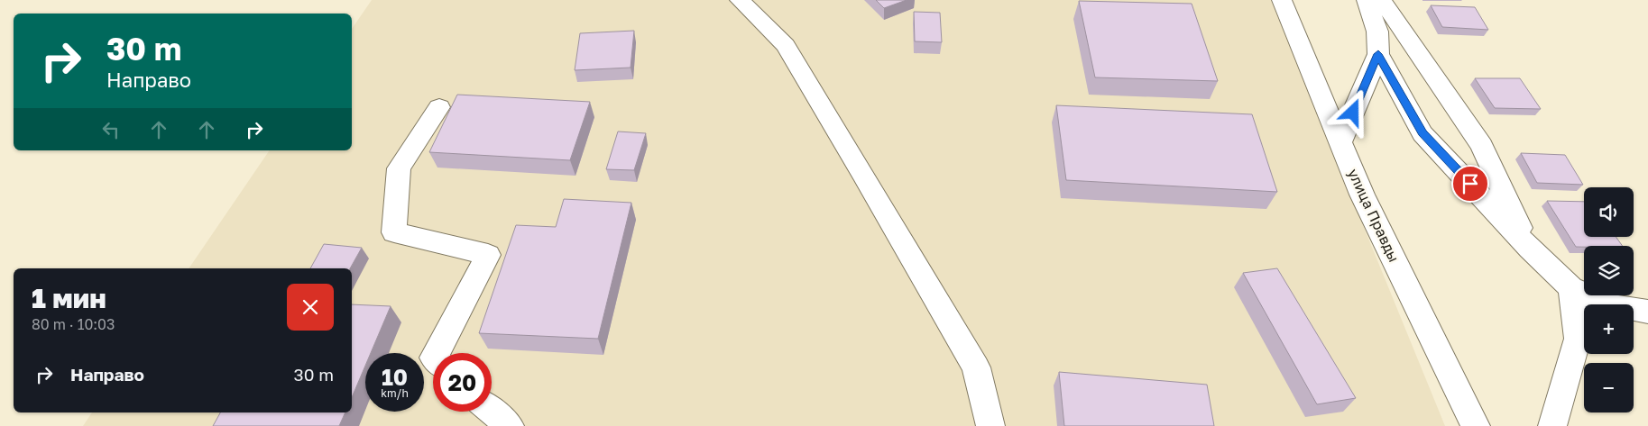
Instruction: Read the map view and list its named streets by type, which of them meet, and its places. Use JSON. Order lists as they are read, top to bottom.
{
  "streets": {
    "street": ["улица Правды"]
  },
  "page": {
    "turn": ["30 m", "Направо"],
    "map_buttons": ["+", "−"],
    "heading": ["1 мин", "80 m · 10:03"],
    "list": [
      {
        "name": "Направо",
        "value": "30 m"
      }
    ],
    "speed": "10 km/h",
    "limit": "20"
  }
}
